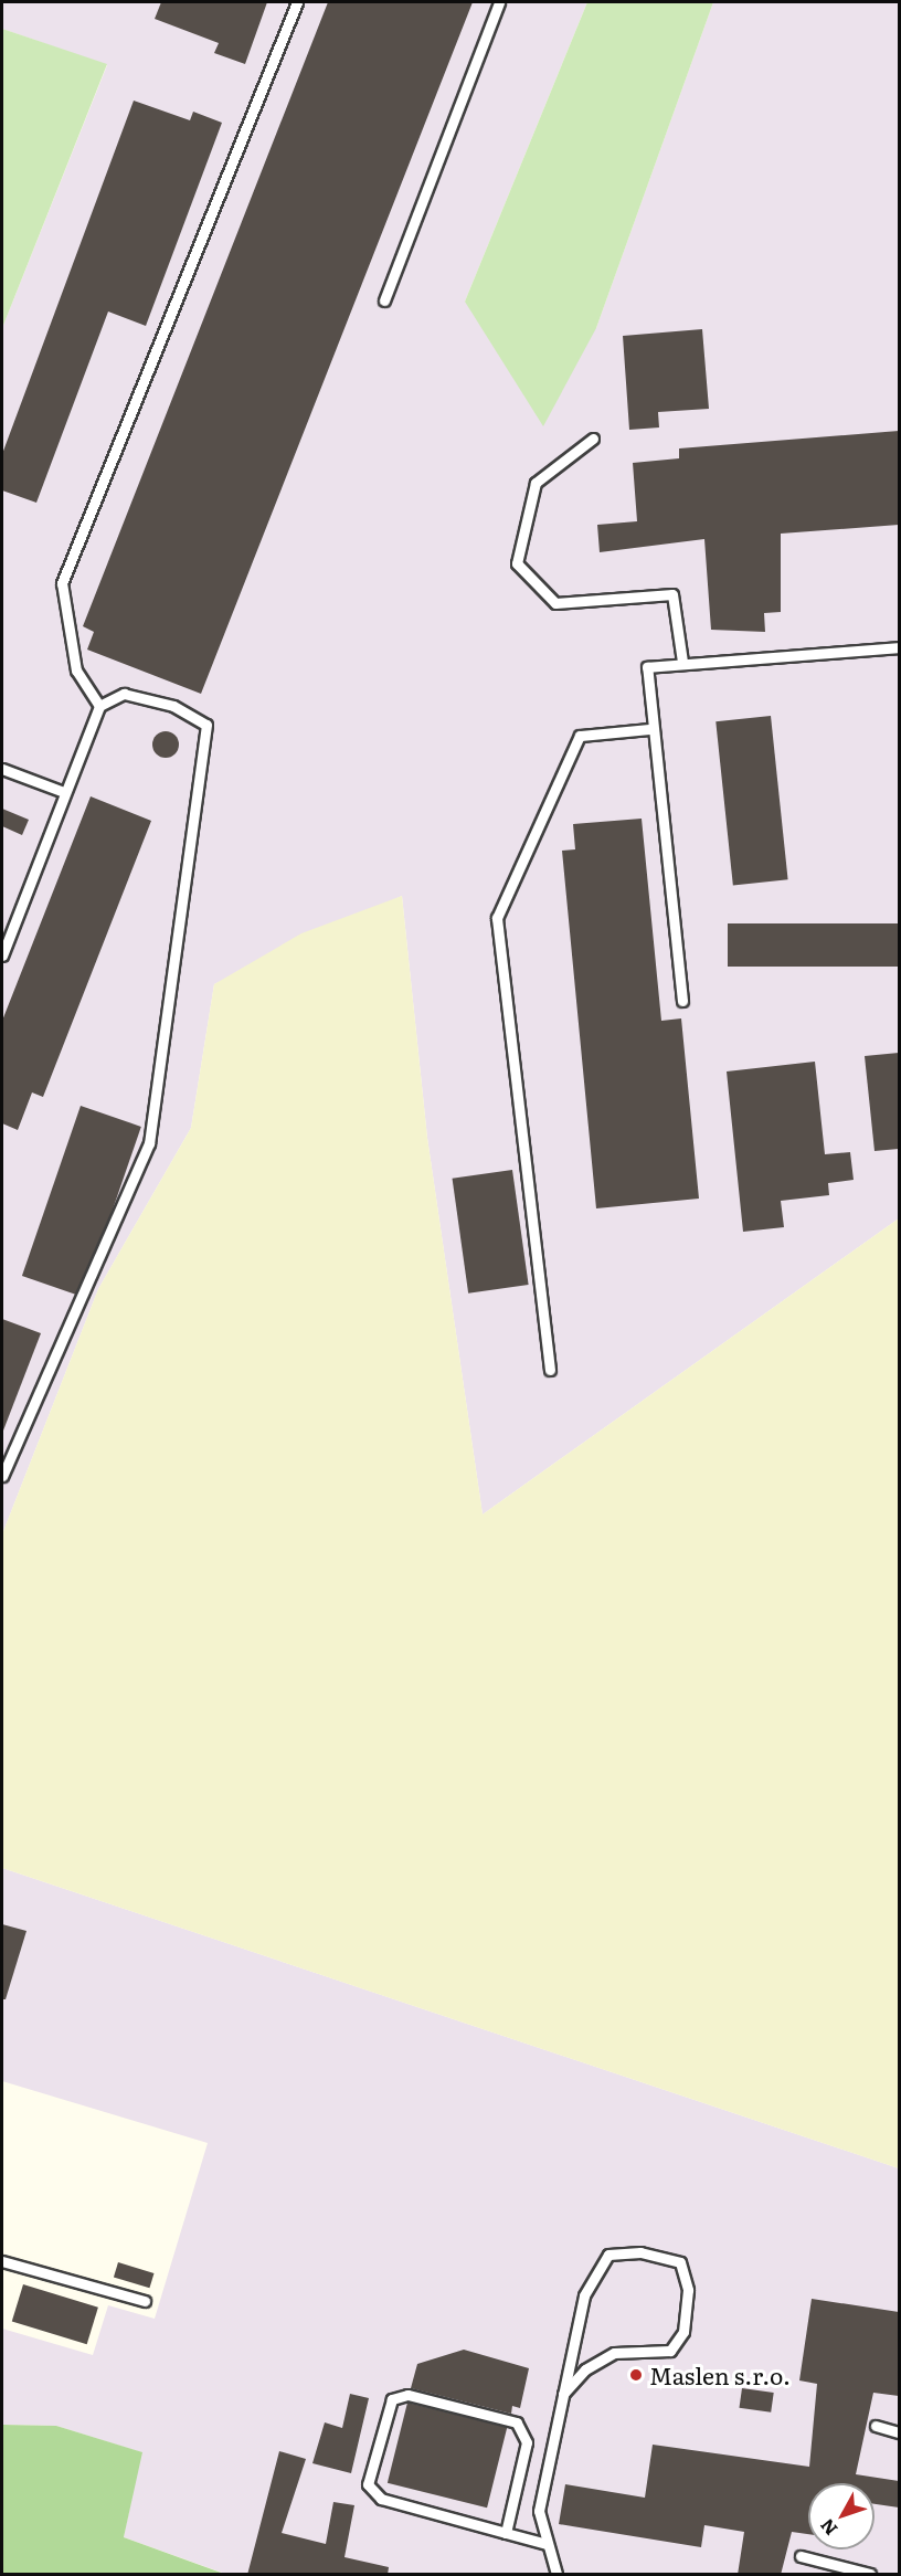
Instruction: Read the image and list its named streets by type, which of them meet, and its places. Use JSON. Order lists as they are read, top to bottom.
{
  "places": ["Maslen s.r.o."],
  "north": "bottom left"
}
